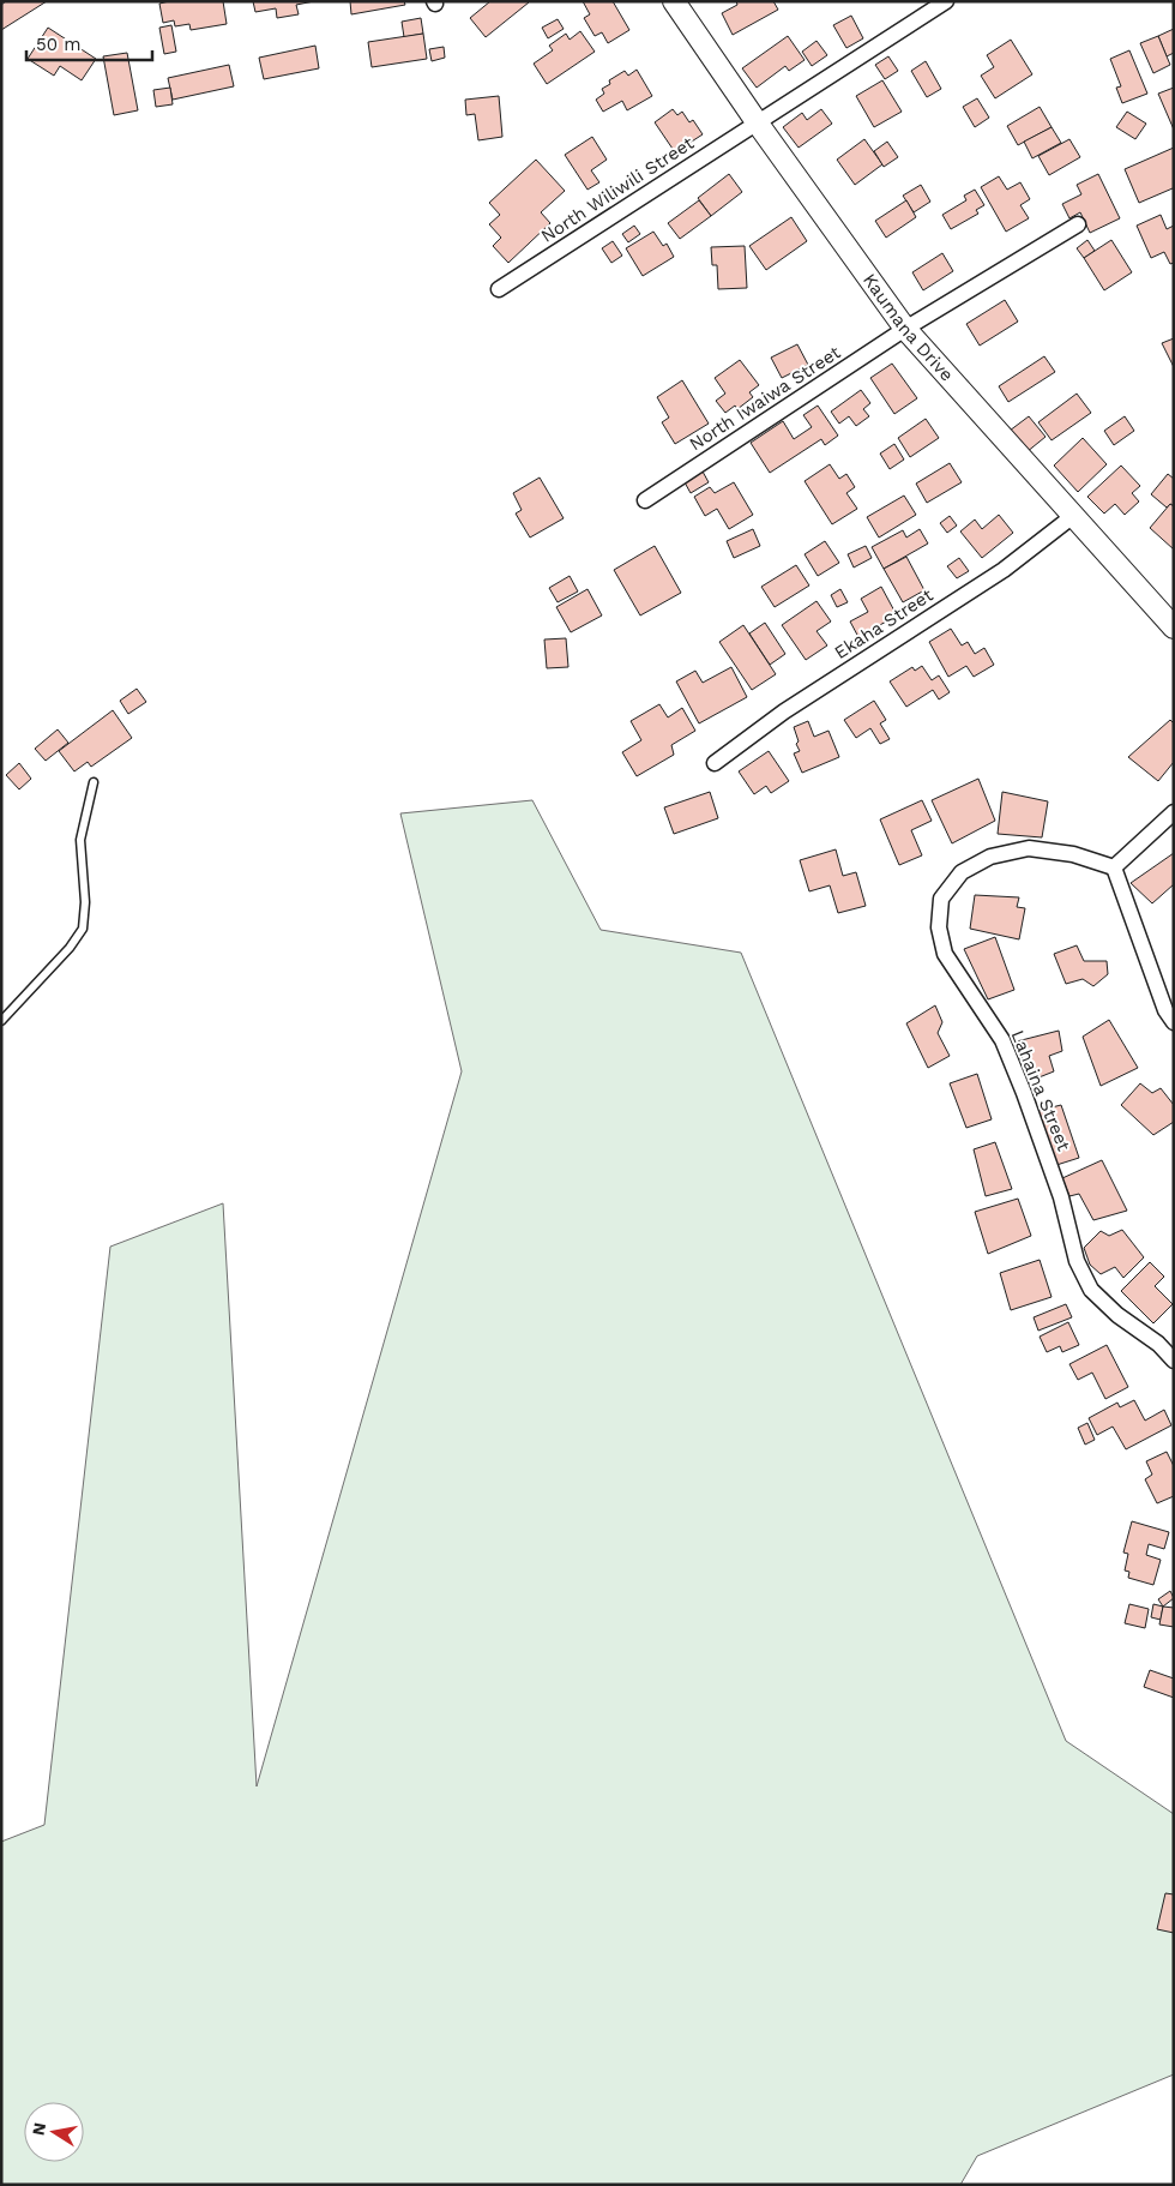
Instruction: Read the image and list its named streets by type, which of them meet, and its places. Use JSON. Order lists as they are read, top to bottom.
{
  "streets": {
    "street": [
      "North Wiliwili Street",
      "Kaumana Drive",
      "North Iwaiwa Street",
      "Ekaha Street",
      "Lahaina Street"
    ]
  },
  "crossings": [
    ["North Wiliwili Street", "Kaumana Drive"],
    ["Kaumana Drive", "North Iwaiwa Street"],
    ["Kaumana Drive", "Ekaha Street"]
  ],
  "scale_bar": "50 m",
  "north": "left"
}
